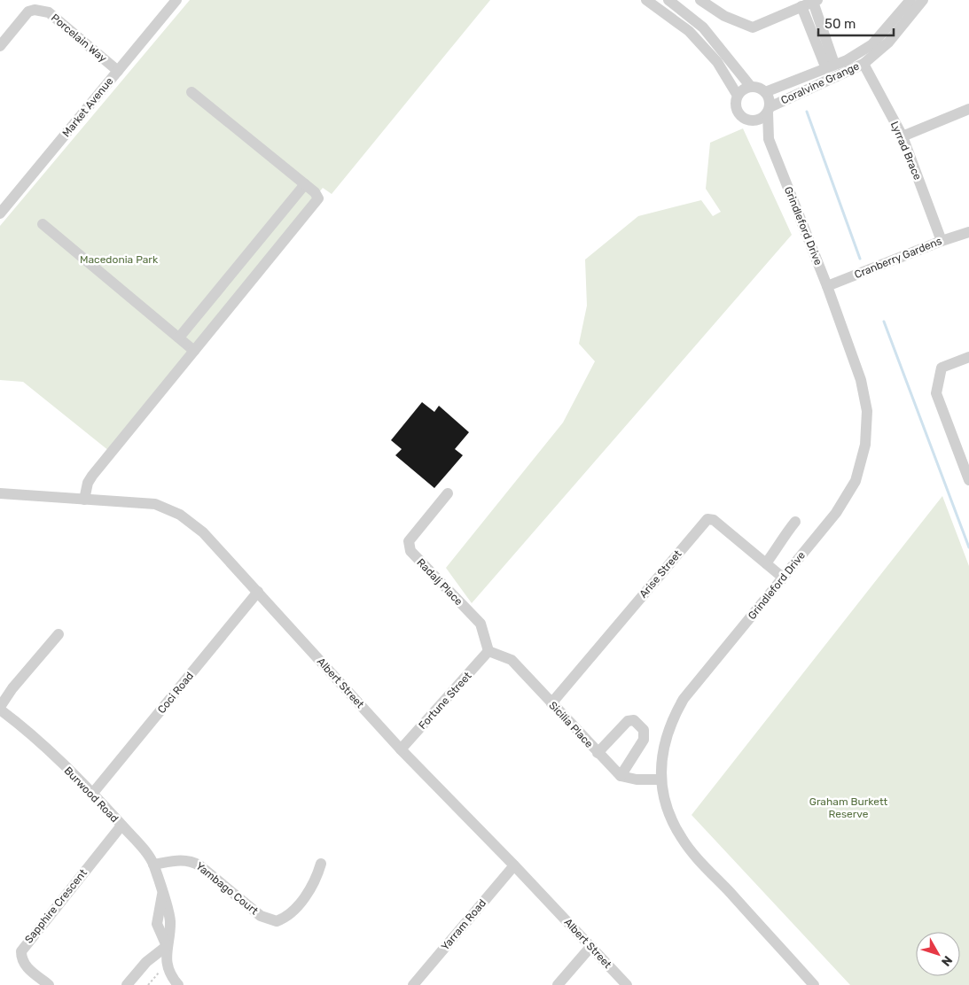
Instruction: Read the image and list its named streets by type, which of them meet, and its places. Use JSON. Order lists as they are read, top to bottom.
{
  "streets": {
    "street": [
      "Porcelain Way",
      "Coralvine Grange",
      "Market Avenue",
      "Lyrrad Brace",
      "Grindleford Drive",
      "Cranberry Gardens",
      "Arise Street",
      "Radalj Place",
      "Albert Street",
      "Coci Road",
      "Fortune Street",
      "Sicilia Place",
      "Burwood Road",
      "Yambago Court",
      "Sapphire Crescent",
      "Yarram Road"
    ]
  },
  "crossings": [
    ["Porcelain Way", "Market Avenue"],
    ["Coralvine Grange", "Lyrrad Brace"],
    ["Coralvine Grange", "Grindleford Drive"],
    ["Lyrrad Brace", "Cranberry Gardens"],
    ["Grindleford Drive", "Cranberry Gardens"],
    ["Grindleford Drive", "Arise Street"],
    ["Arise Street", "Sicilia Place"],
    ["Radalj Place", "Fortune Street"],
    ["Radalj Place", "Sicilia Place"],
    ["Albert Street", "Coci Road"],
    ["Albert Street", "Fortune Street"],
    ["Albert Street", "Yarram Road"],
    ["Coci Road", "Burwood Road"],
    ["Fortune Street", "Sicilia Place"],
    ["Burwood Road", "Yambago Court"],
    ["Burwood Road", "Sapphire Crescent"]
  ],
  "parks": ["Macedonia Park", "Graham Burkett Reserve"],
  "scale_bar": "50 m",
  "north": "bottom right"
}
